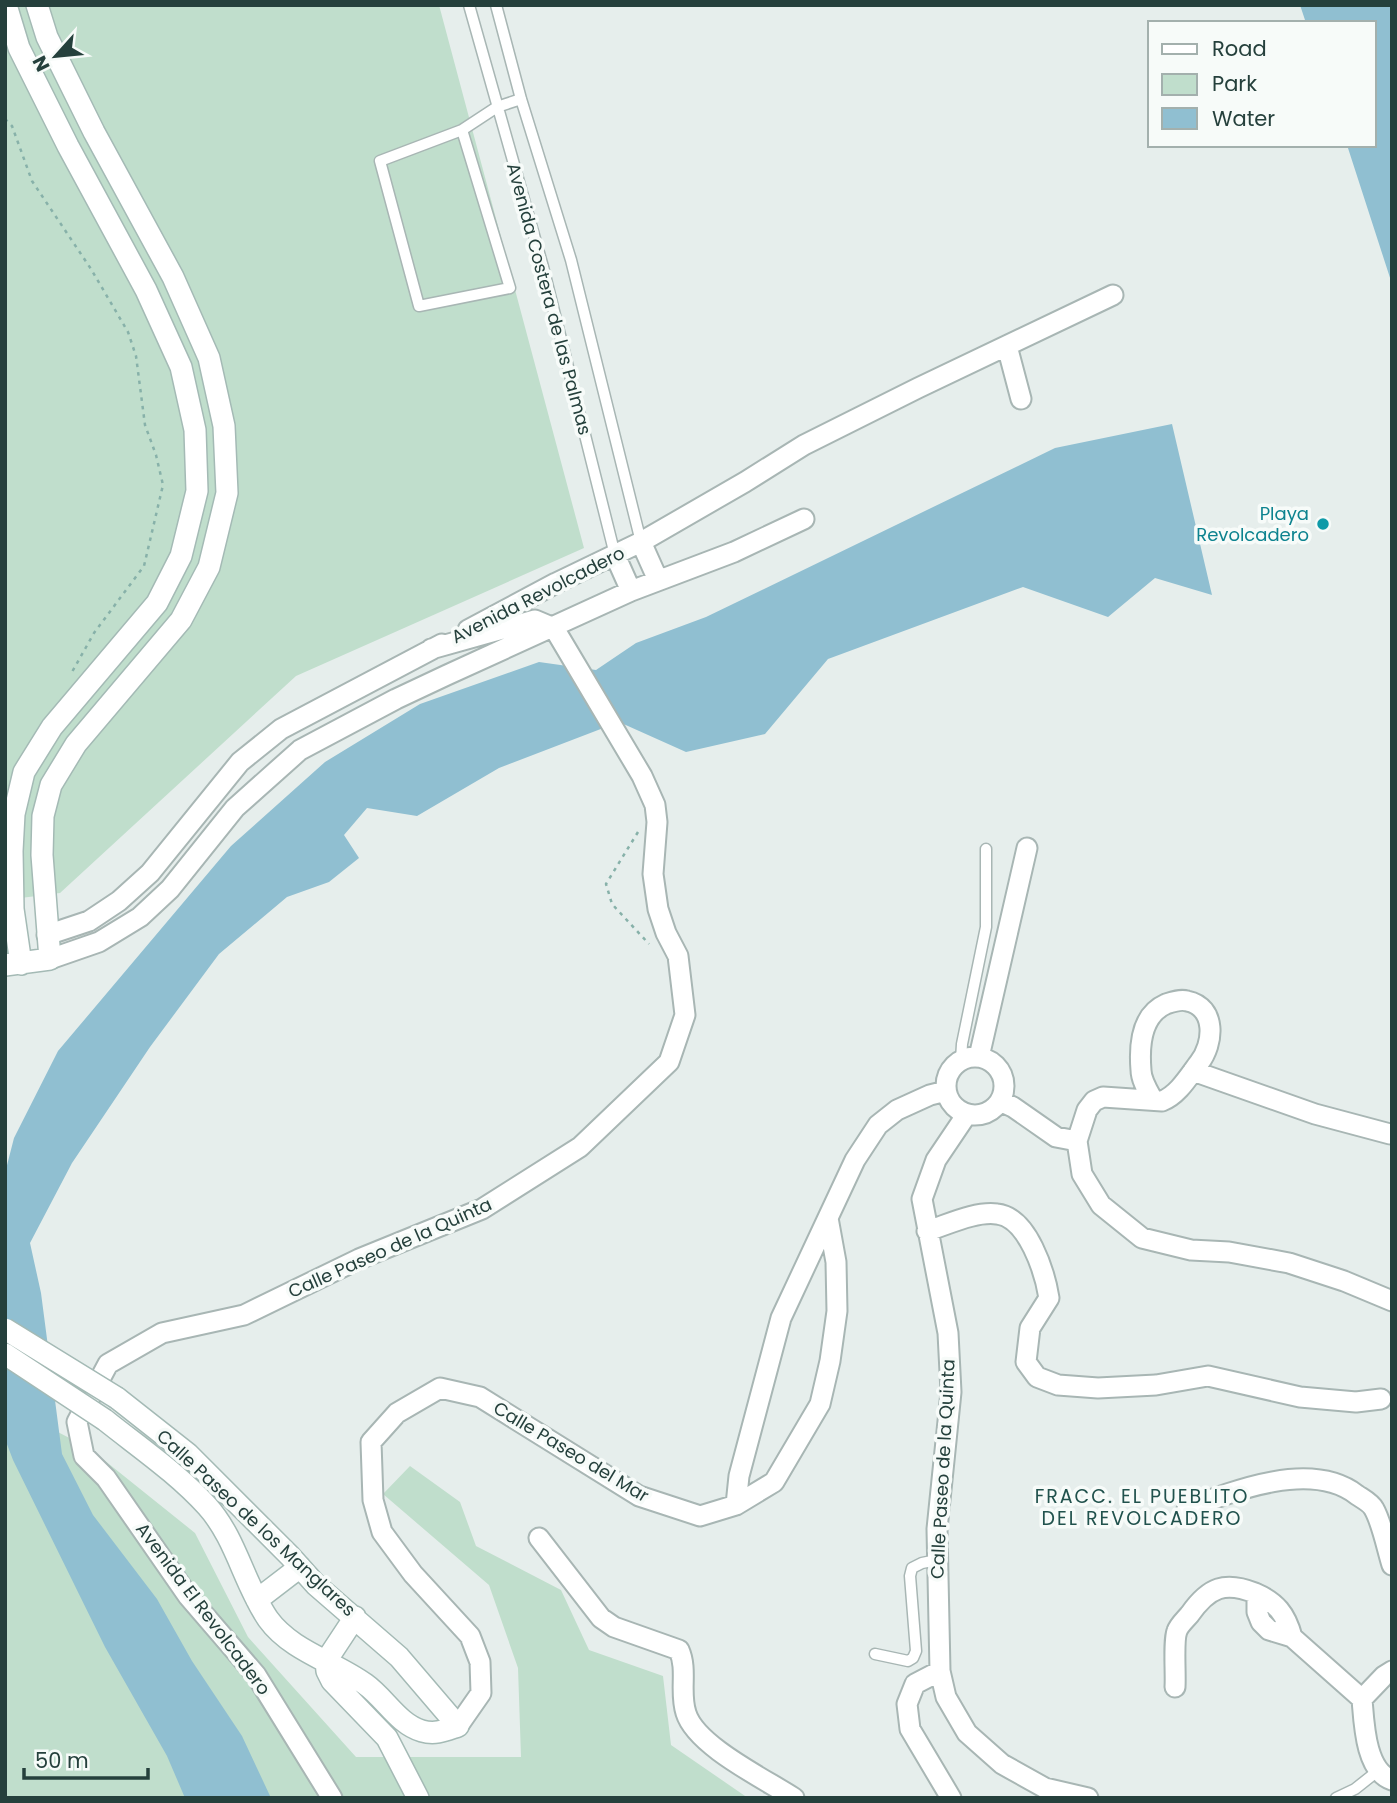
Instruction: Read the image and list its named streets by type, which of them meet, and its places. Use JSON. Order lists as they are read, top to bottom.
{
  "streets": {
    "main road": ["Avenida Revolcadero", "Calle Paseo de los Manglares"],
    "street": [
      "Avenida Costera de las Palmas",
      "Calle Paseo de la Quinta",
      "Calle Paseo del Mar",
      "Avenida El Revolcadero"
    ]
  },
  "crossings": [
    ["Avenida Costera de las Palmas", "Avenida Revolcadero"],
    ["Calle Paseo de la Quinta", "Avenida El Revolcadero"],
    ["Calle Paseo del Mar", "Calle Paseo de los Manglares"]
  ],
  "districts": ["FRACC. EL PUEBLITO DEL REVOLCADERO"],
  "places": ["Playa Revolcadero"],
  "legend": ["Road", "Park", "Water"],
  "scale_bar": "50 m",
  "north": "bottom left"
}
